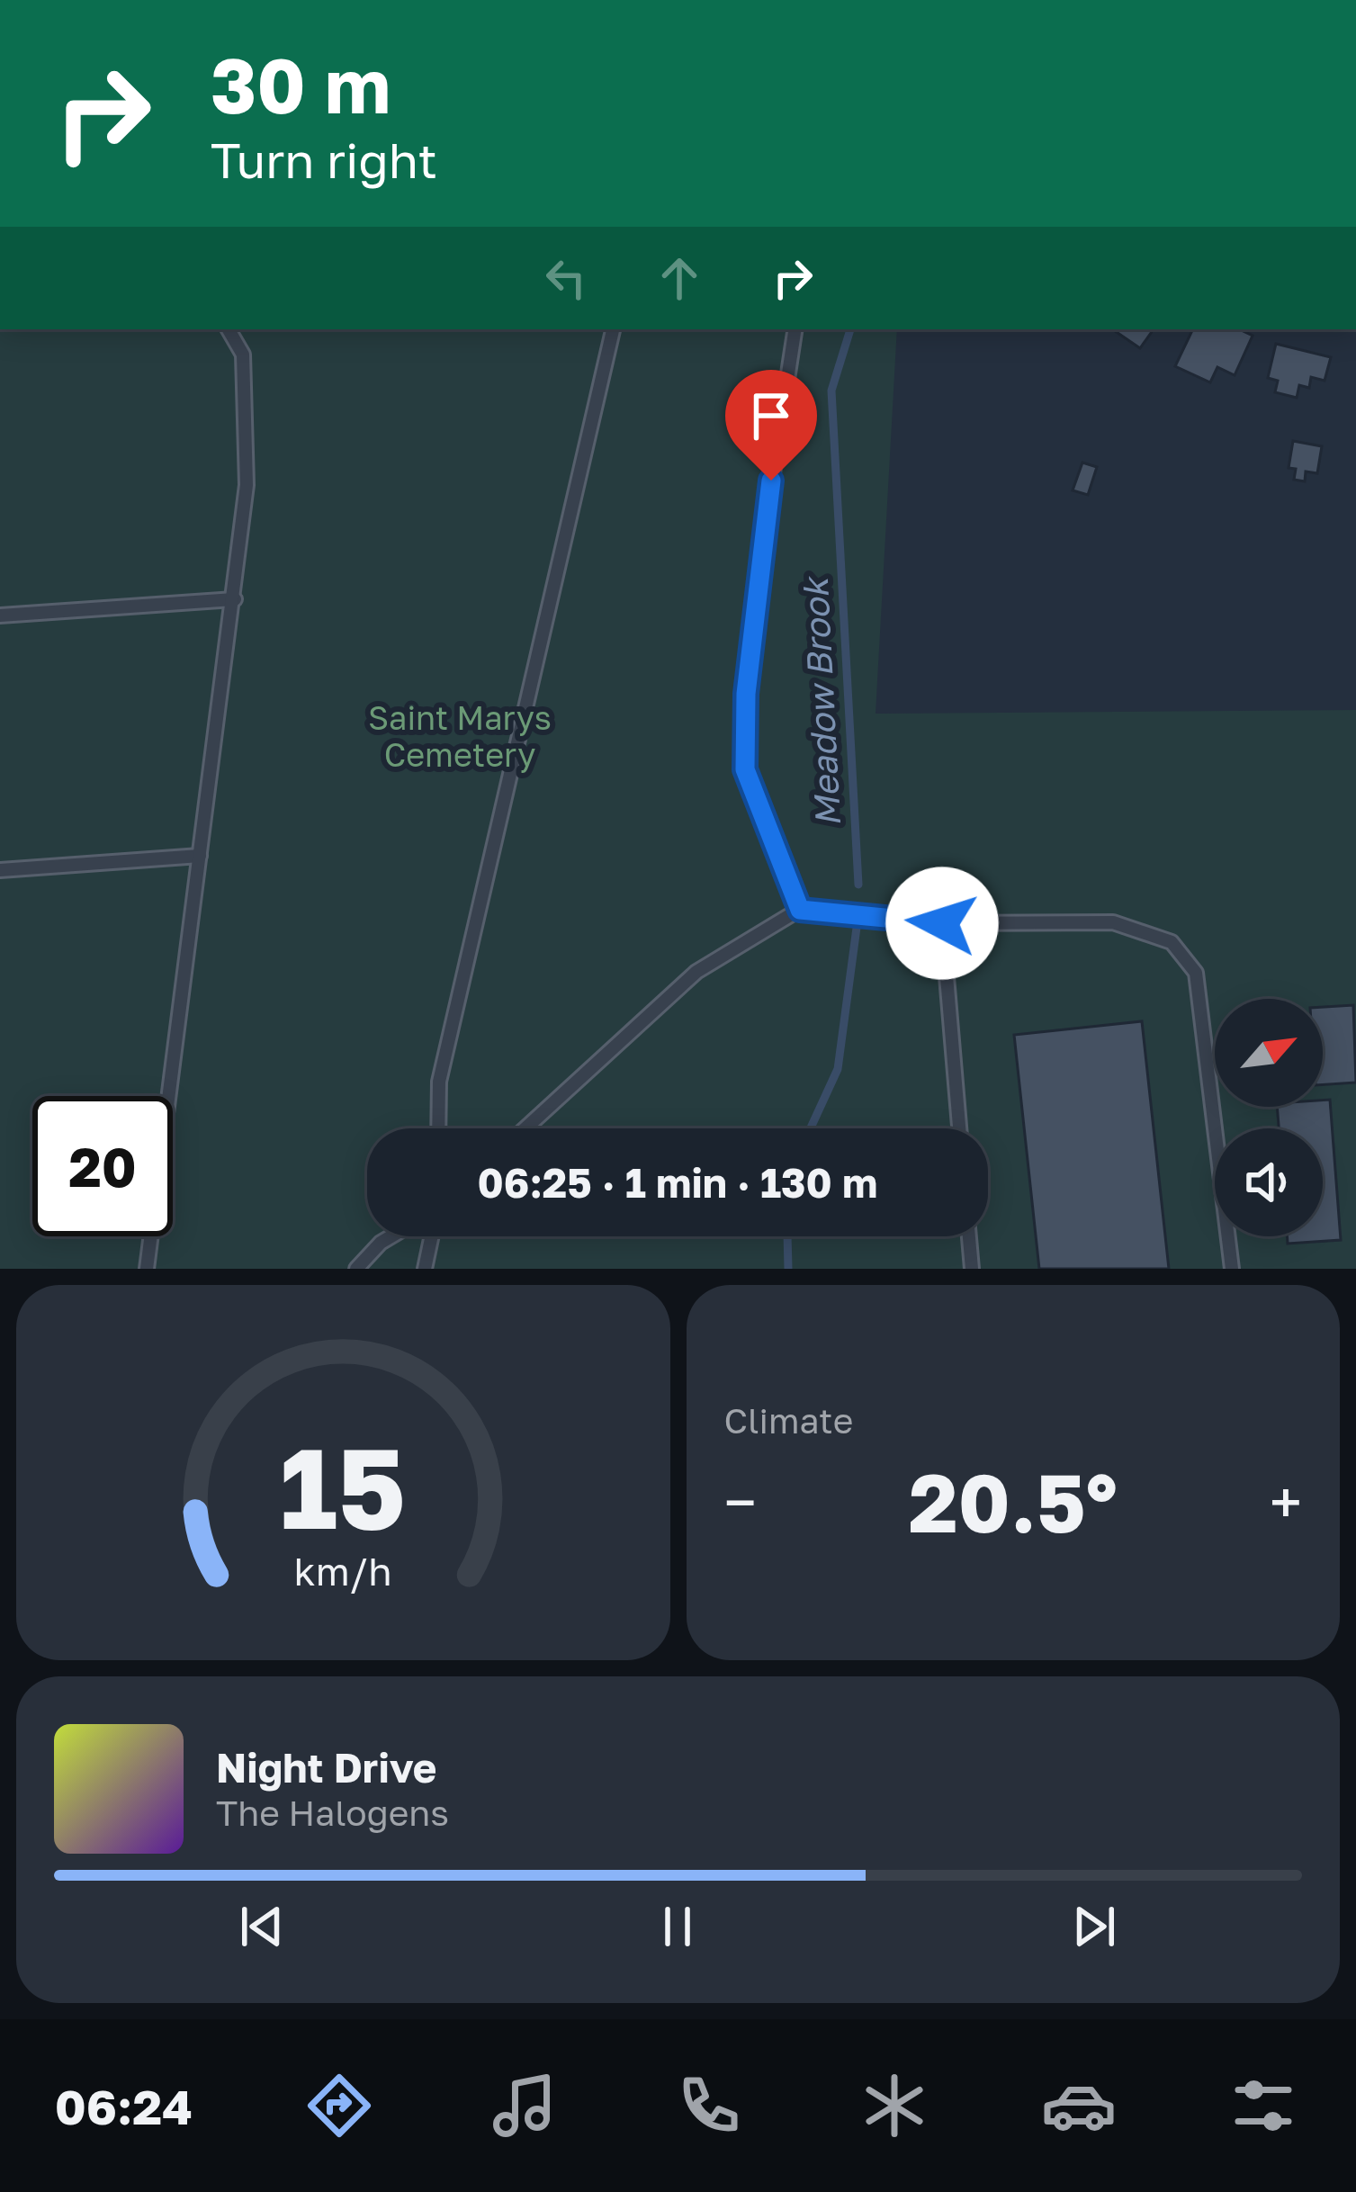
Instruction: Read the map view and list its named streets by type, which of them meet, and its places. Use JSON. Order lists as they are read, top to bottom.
{
  "water": ["Meadow Brook"],
  "parks": ["Saint Marys Cemetery"],
  "north": "top right",
  "page": {
    "turn": ["30 m", "Turn right"],
    "limit": "20",
    "trip": "06:25 · 1 min · 130 m",
    "tile": "Climate",
    "heat": ["−", "20.5°", "+"],
    "song": ["Night Drive", "The Halogens"],
    "tabs": "06:24",
    "gauge": ["15", "km/h"]
  }
}
